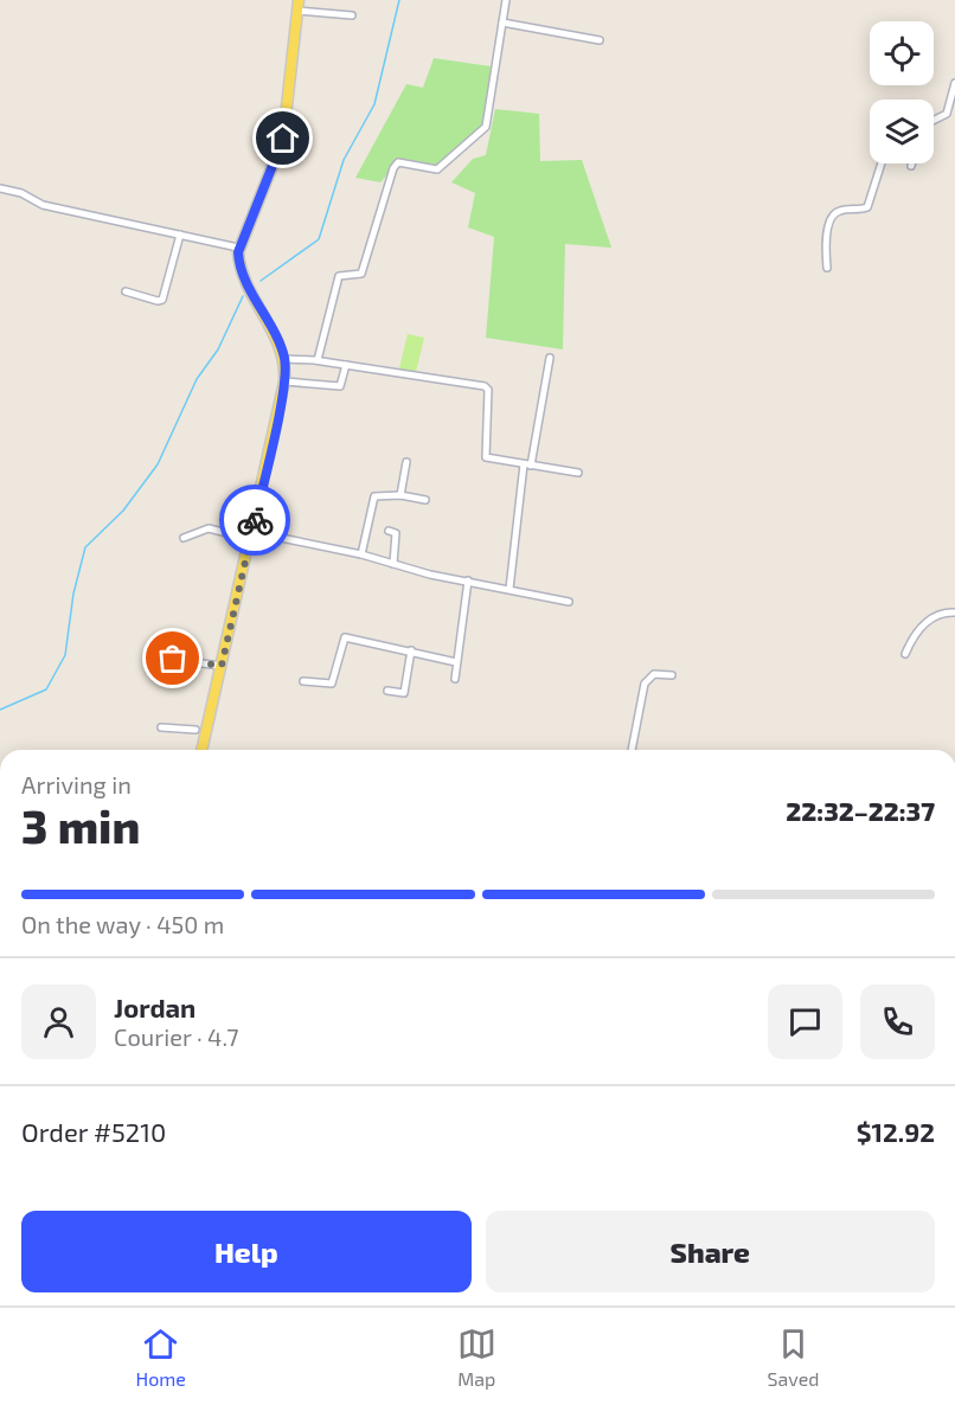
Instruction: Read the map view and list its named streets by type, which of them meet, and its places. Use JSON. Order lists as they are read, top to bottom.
{
  "page": {
    "heading": ["3 min", "Arriving in", "22:32–22:37"],
    "panel": [
      "Jordan",
      "Courier · 4.7",
      "Order #5210",
      "$12.92"
    ],
    "bar": "On the way · 450 m",
    "buttons": ["Help", "Share"],
    "tabs": ["Home", "Map", "Saved"]
  }
}
